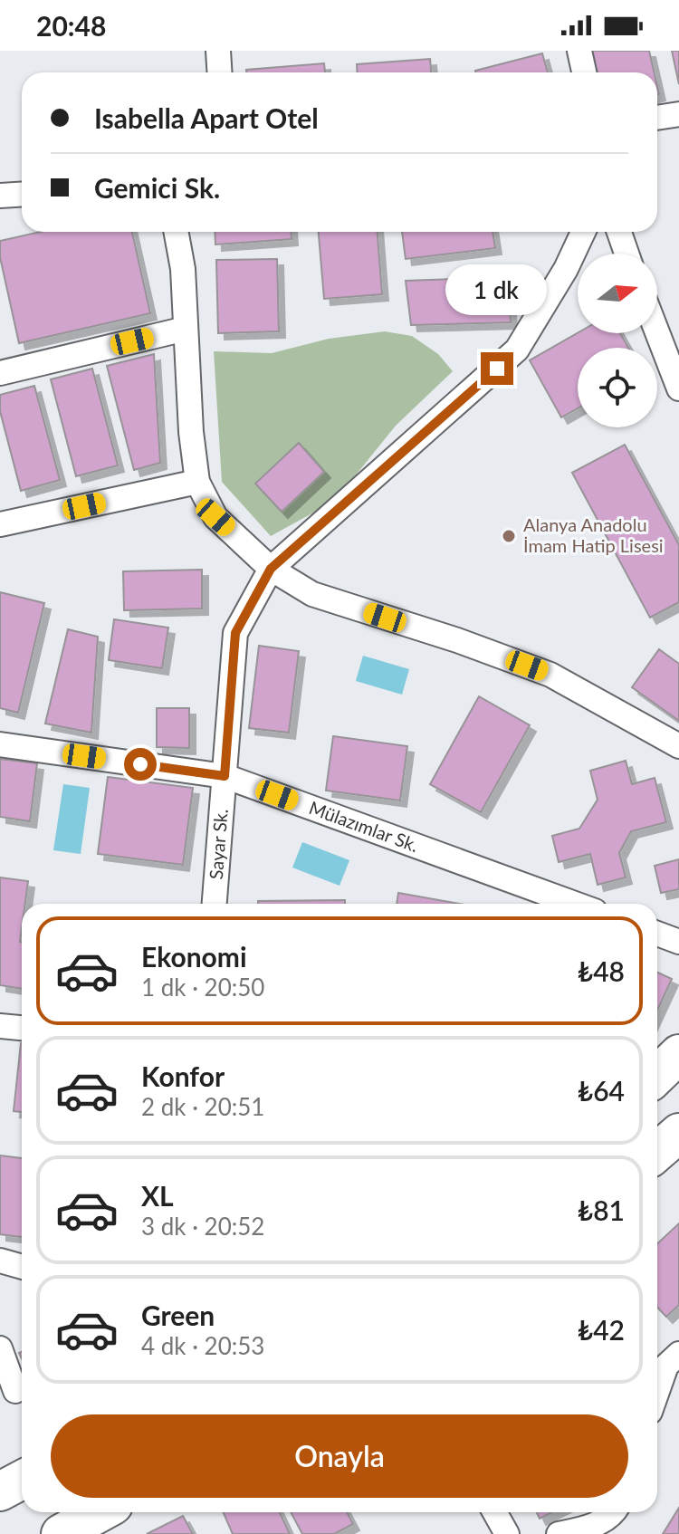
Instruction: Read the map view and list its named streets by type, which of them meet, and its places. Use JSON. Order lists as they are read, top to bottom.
{
  "streets": {
    "street": ["Mülazımlar Sk.", "Sayar Sk."]
  },
  "crossings": [
    ["Mülazımlar Sk.", "Sayar Sk."]
  ],
  "places": ["Alanya Anadolu İmam Hatip Lisesi"],
  "north": "right",
  "page": {
    "status": "20:48",
    "banner": ["Isabella Apart Otel", "Gemici Sk."],
    "bubble": "1 dk",
    "list": [
      {
        "name": "Ekonomi",
        "note": "1 dk · 20:50",
        "value": "₺48"
      },
      {
        "name": "Konfor",
        "note": "2 dk · 20:51",
        "value": "₺64"
      },
      {
        "name": "XL",
        "note": "3 dk · 20:52",
        "value": "₺81"
      },
      {
        "name": "Green",
        "note": "4 dk · 20:53",
        "value": "₺42"
      }
    ],
    "buttons": "Onayla"
  }
}
